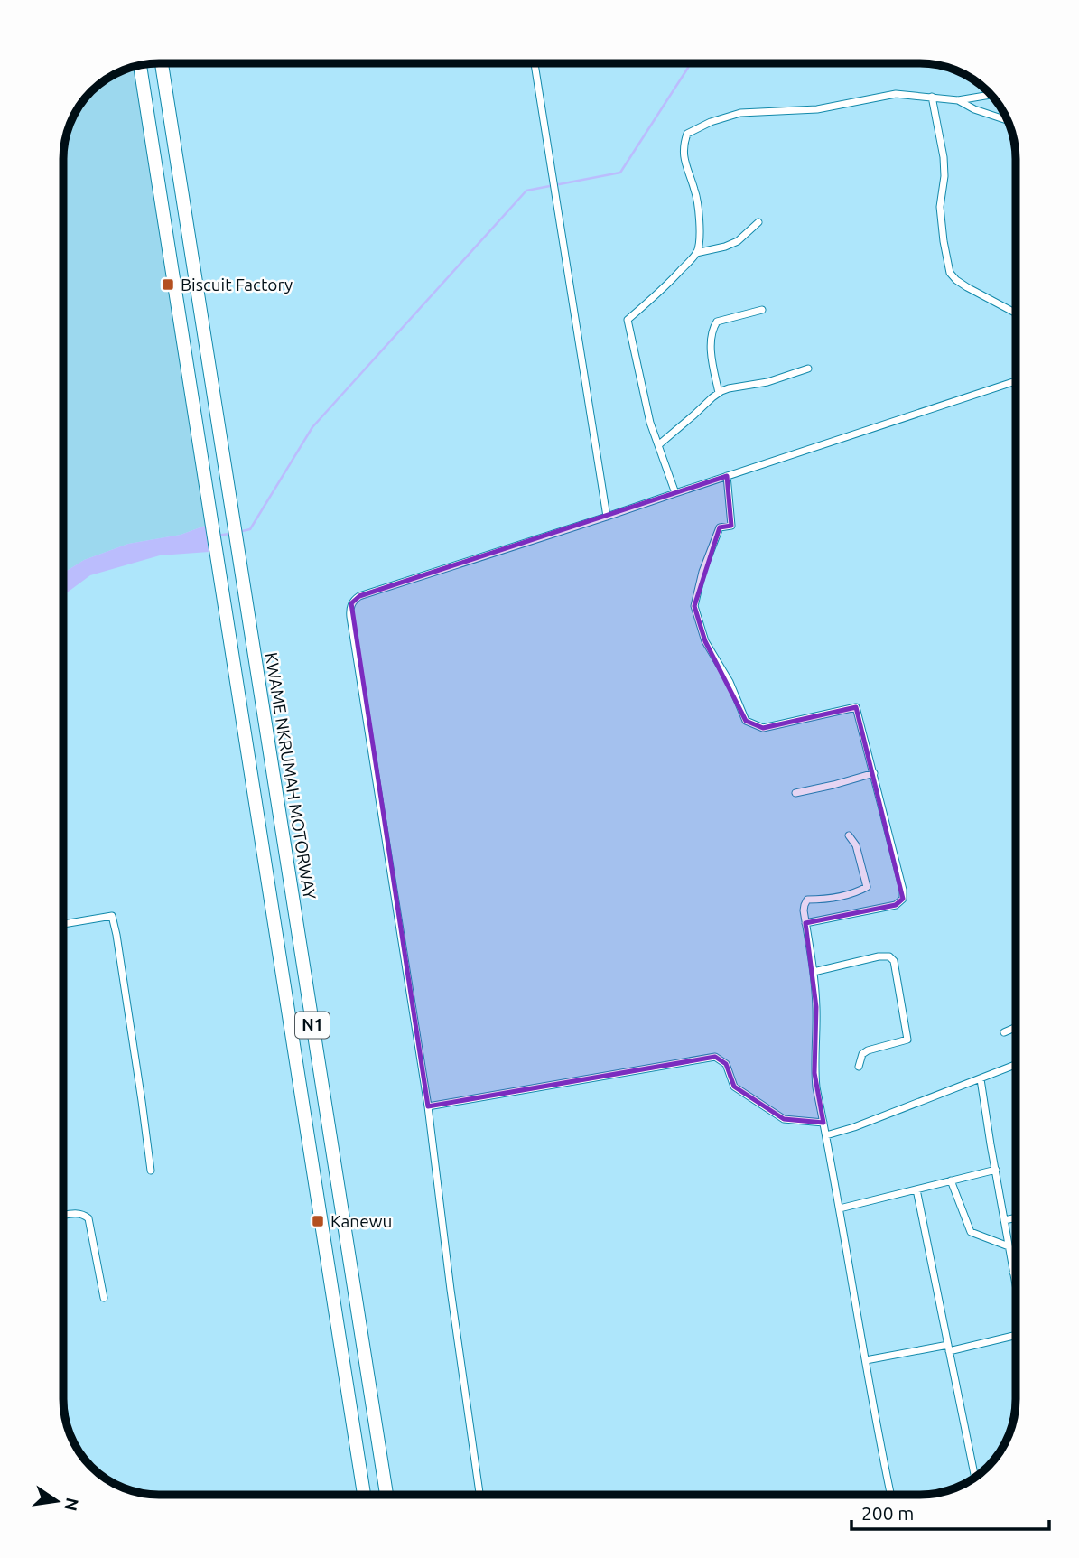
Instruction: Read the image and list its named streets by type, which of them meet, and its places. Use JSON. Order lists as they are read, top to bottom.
{
  "streets": {
    "highway": ["KWAME NKRUMAH MOTORWAY", "N1"]
  },
  "places": {
    "transit": ["Biscuit Factory", "Kanewu"]
  },
  "scale_bar": "200 m",
  "north": "right"
}
